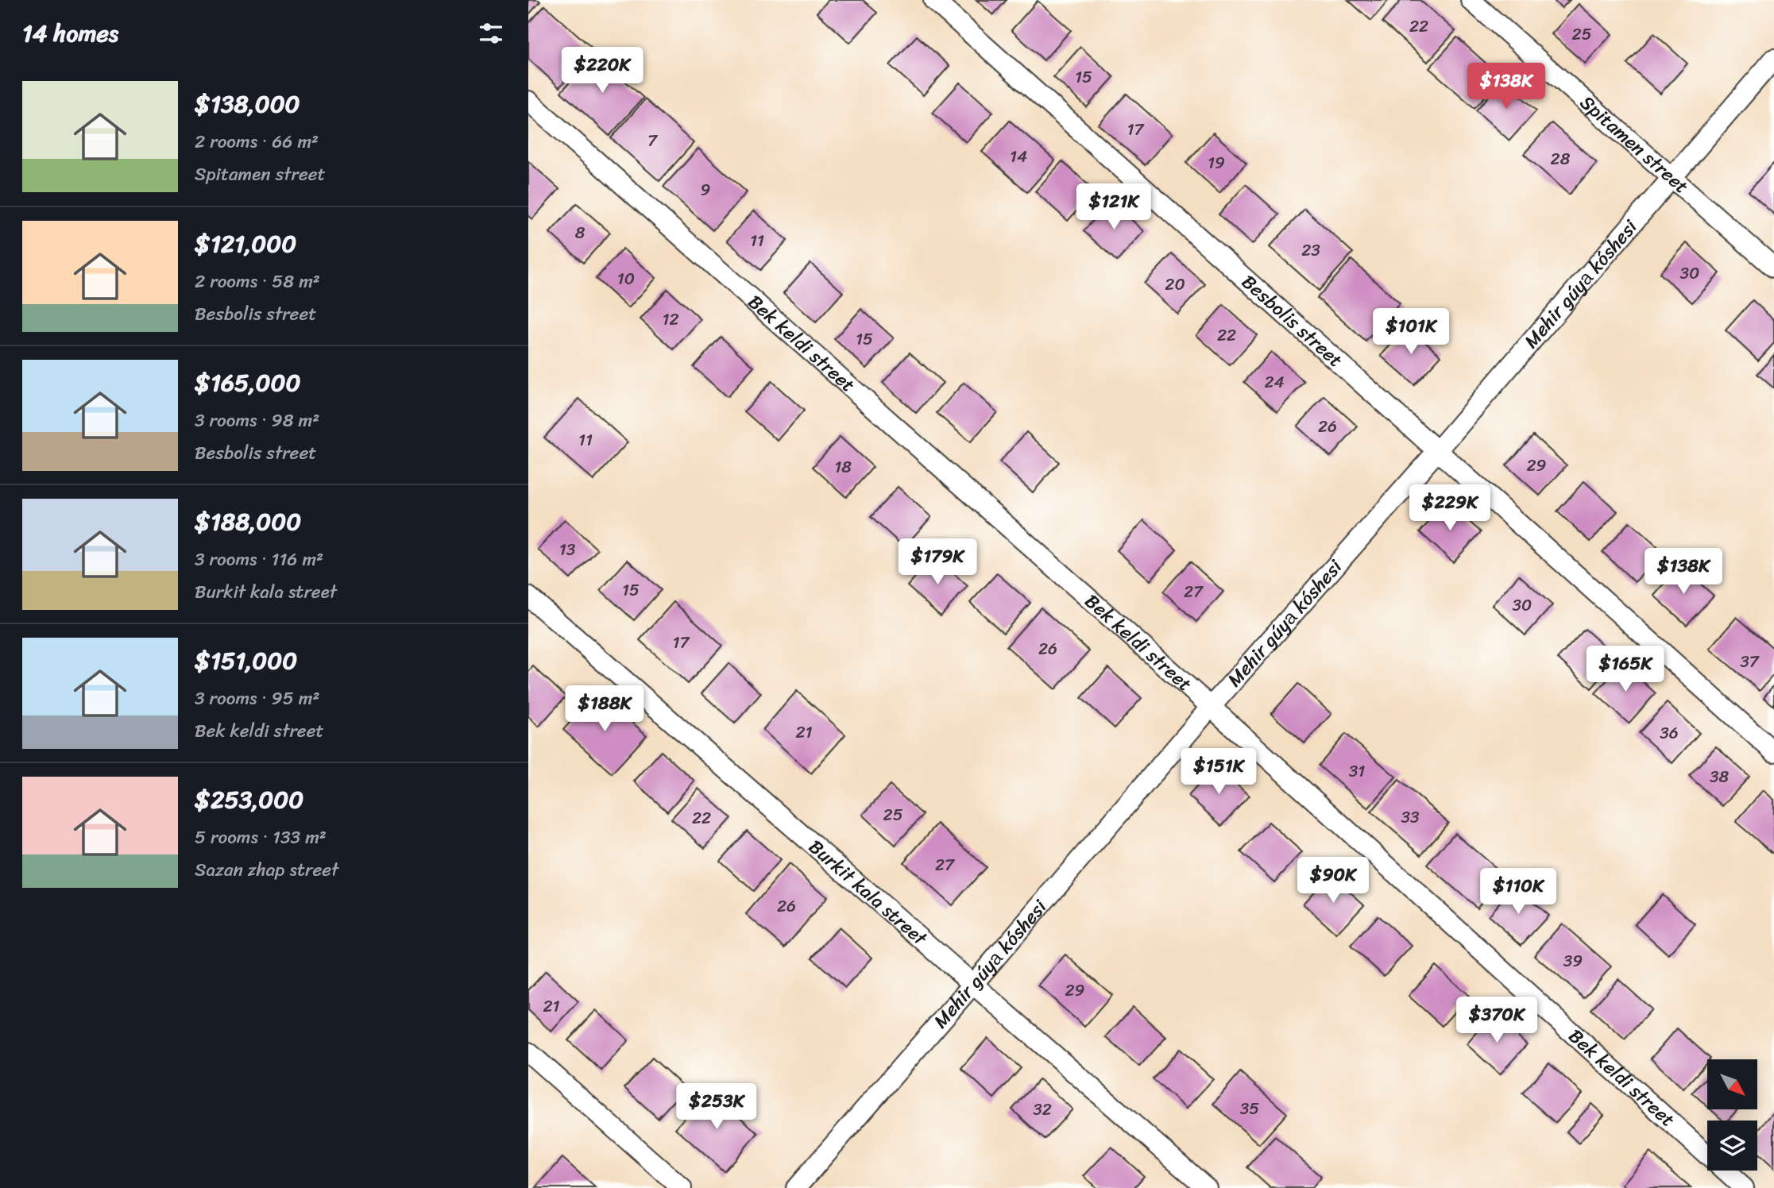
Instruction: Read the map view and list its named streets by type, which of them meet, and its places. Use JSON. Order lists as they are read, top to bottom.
{
  "streets": {
    "street": [
      "Spitamen street",
      "Mehir gúyа kóshesi",
      "Besbolis street",
      "Bek keldi street",
      "Burkit kala street"
    ]
  },
  "crossings": [
    ["Spitamen street", "Mehir gúyа kóshesi"],
    ["Mehir gúyа kóshesi", "Besbolis street"],
    ["Mehir gúyа kóshesi", "Bek keldi street"],
    ["Mehir gúyа kóshesi", "Burkit kala street"]
  ],
  "house_numbers": [
    "22",
    "25",
    "15",
    "17",
    "7",
    "14",
    "28",
    "19",
    "9",
    "8",
    "11",
    "23",
    "30",
    "10",
    "20",
    "12",
    "22",
    "15",
    "24",
    "26",
    "11",
    "29",
    "18",
    "13",
    "15",
    "27",
    "30",
    "17",
    "26",
    "37",
    "21",
    "36",
    "31",
    "38",
    "25",
    "33",
    "22",
    "27",
    "26",
    "39",
    "29",
    "21",
    "35",
    "32"
  ],
  "north": "bottom right",
  "page": {
    "heading": "14 homes",
    "price": [
      "$220K",
      "$138K",
      "$121K",
      "$101K",
      "$229K",
      "$179K",
      "$138K",
      "$165K",
      "$188K",
      "$151K",
      "$90K",
      "$110K",
      "$370K",
      "$253K"
    ],
    "list": [
      {
        "name": "$138,000",
        "note": "2 rooms · 66 m² · Spitamen street"
      },
      {
        "name": "$121,000",
        "note": "2 rooms · 58 m² · Besbolis street"
      },
      {
        "name": "$165,000",
        "note": "3 rooms · 98 m² · Besbolis street"
      },
      {
        "name": "$188,000",
        "note": "3 rooms · 116 m² · Burkit kala street"
      },
      {
        "name": "$151,000",
        "note": "3 rooms · 95 m² · Bek keldi street"
      },
      {
        "name": "$253,000",
        "note": "5 rooms · 133 m² · Sazan zhap street"
      }
    ]
  }
}
